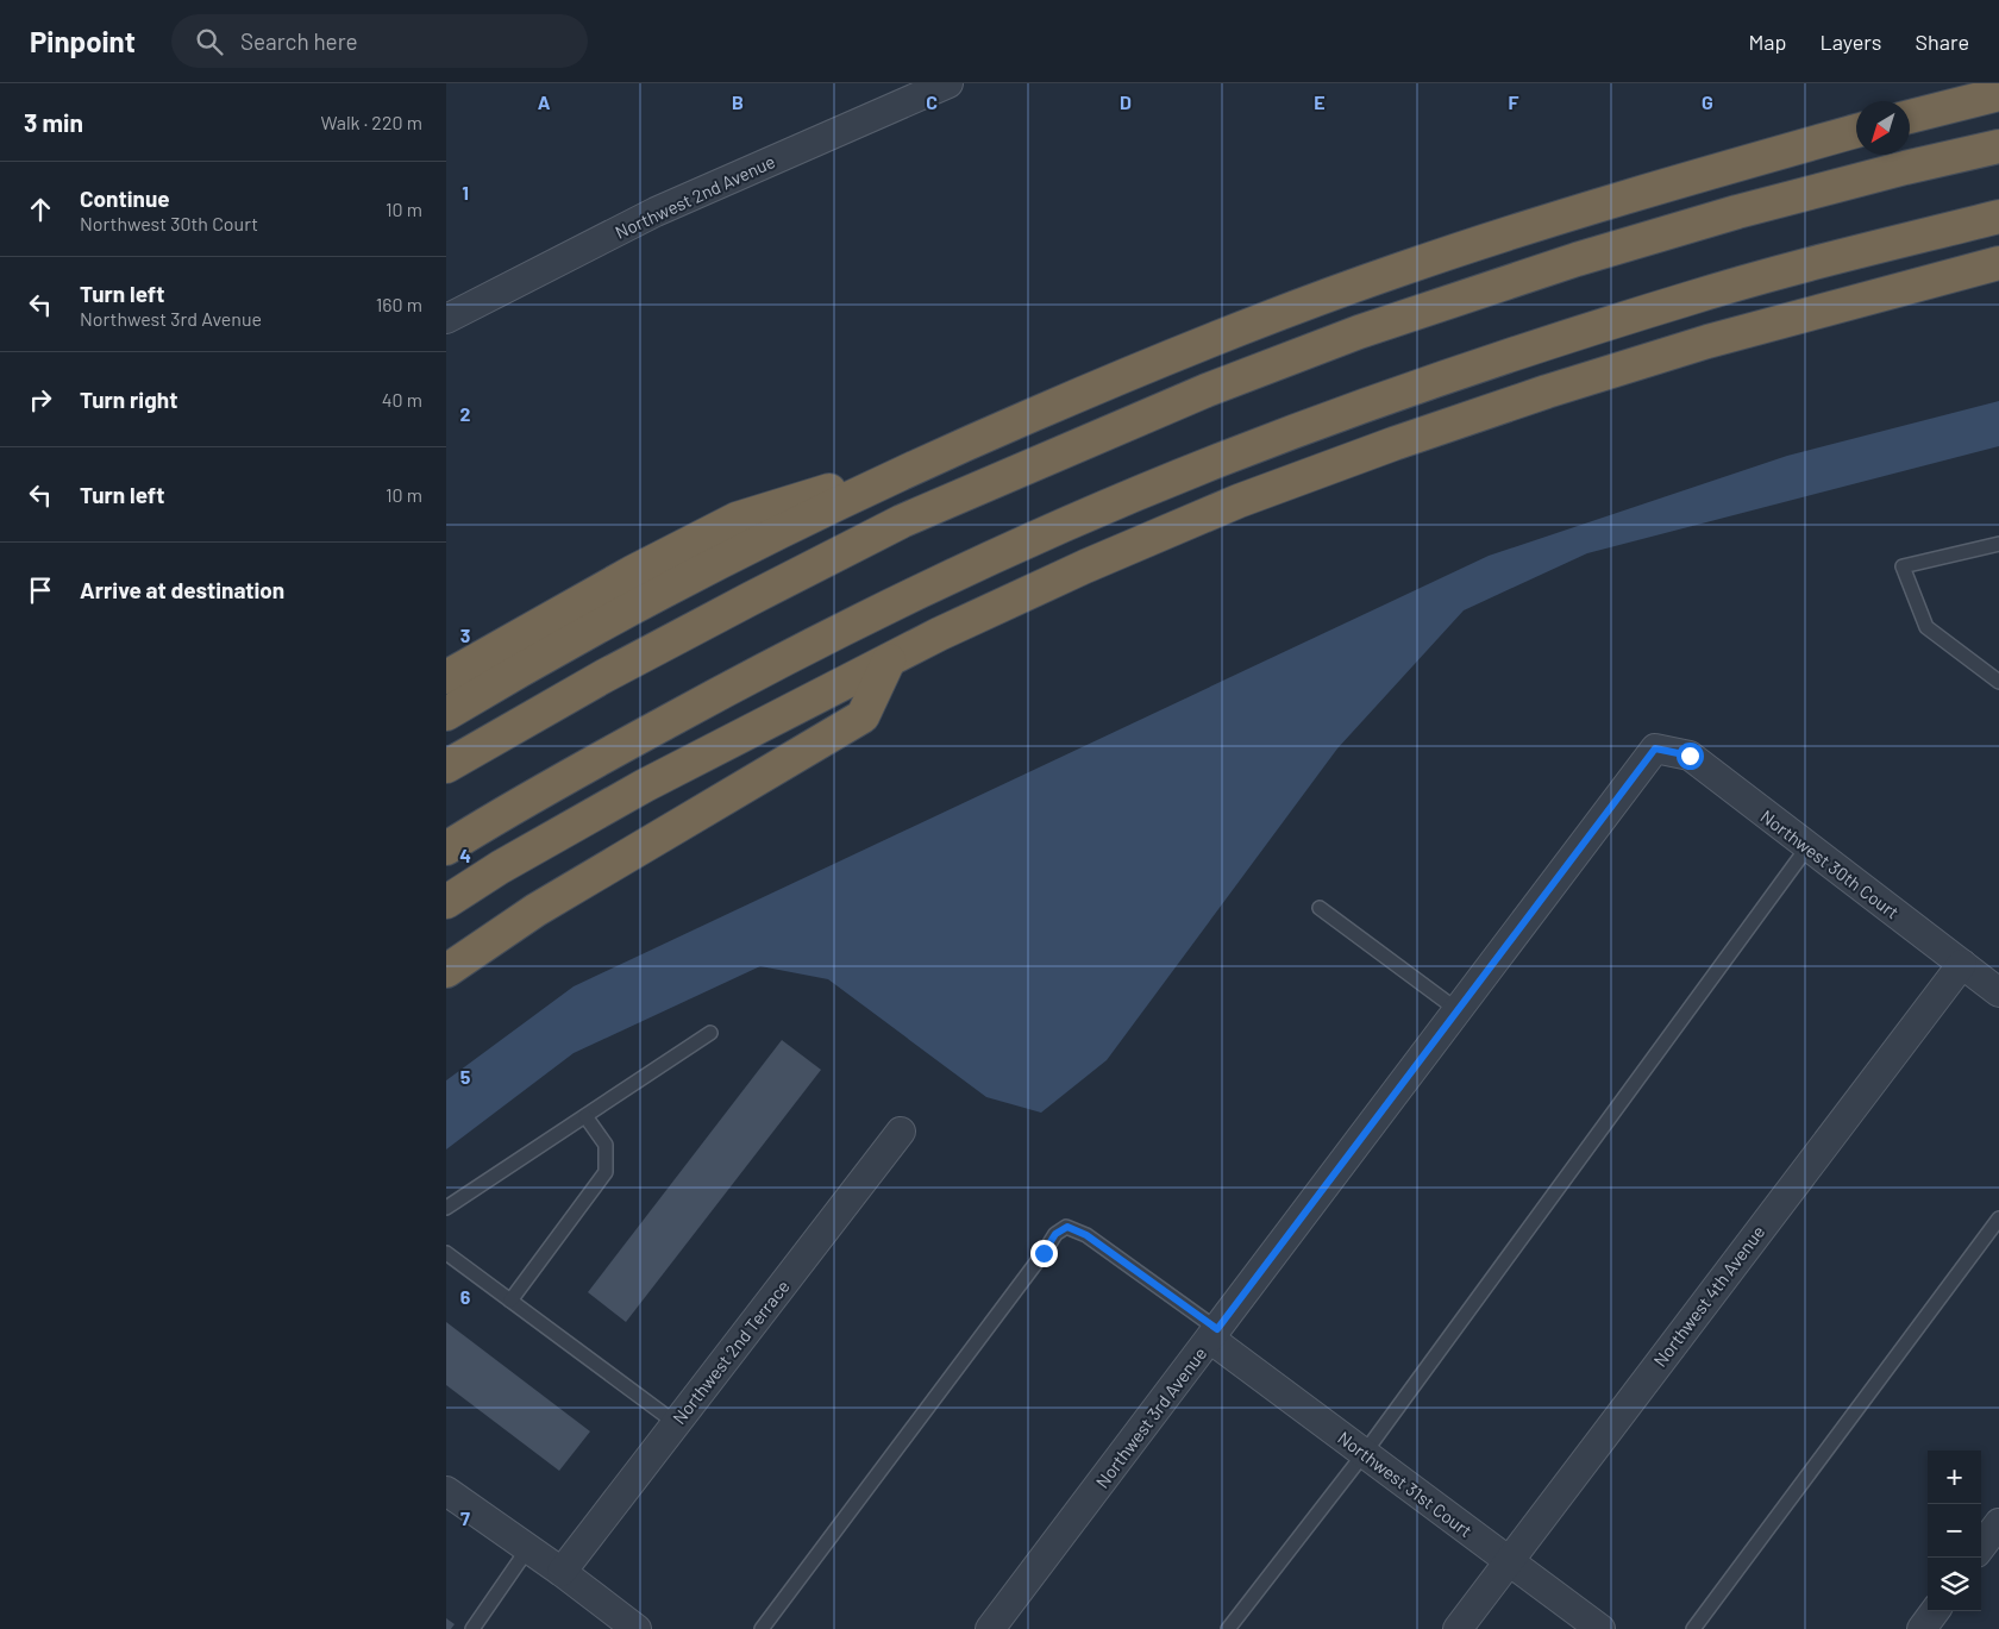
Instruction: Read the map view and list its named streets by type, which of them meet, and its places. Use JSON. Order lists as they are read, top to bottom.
{
  "streets": {
    "street": [
      "Northwest 2nd Avenue",
      "Northwest 30th Court",
      "Northwest 4th Avenue",
      "Northwest 2nd Terrace",
      "Northwest 3rd Avenue",
      "Northwest 31st Court"
    ]
  },
  "crossings": [
    ["Northwest 30th Court", "Northwest 4th Avenue"],
    ["Northwest 30th Court", "Northwest 3rd Avenue"],
    ["Northwest 4th Avenue", "Northwest 31st Court"],
    ["Northwest 3rd Avenue", "Northwest 31st Court"]
  ],
  "north": "bottom left",
  "page": {
    "header": "Pinpoint",
    "search": "Search here",
    "nav": ["Map", "Layers", "Share"],
    "heading": ["3 min", "Walk · 220 m"],
    "list": [
      ["Continue", "Northwest 30th Court", "10 m"],
      ["Turn left", "Northwest 3rd Avenue", "160 m"],
      ["Turn right", "40 m"],
      ["Turn left", "10 m"],
      "Arrive at destination"
    ],
    "map_buttons": ["+", "−"]
  },
  "grid": {
    "columns": [
      "A",
      "B",
      "C",
      "D",
      "E",
      "F",
      "G"
    ],
    "rows": [
      "1",
      "2",
      "3",
      "4",
      "5",
      "6",
      "7"
    ]
  }
}
